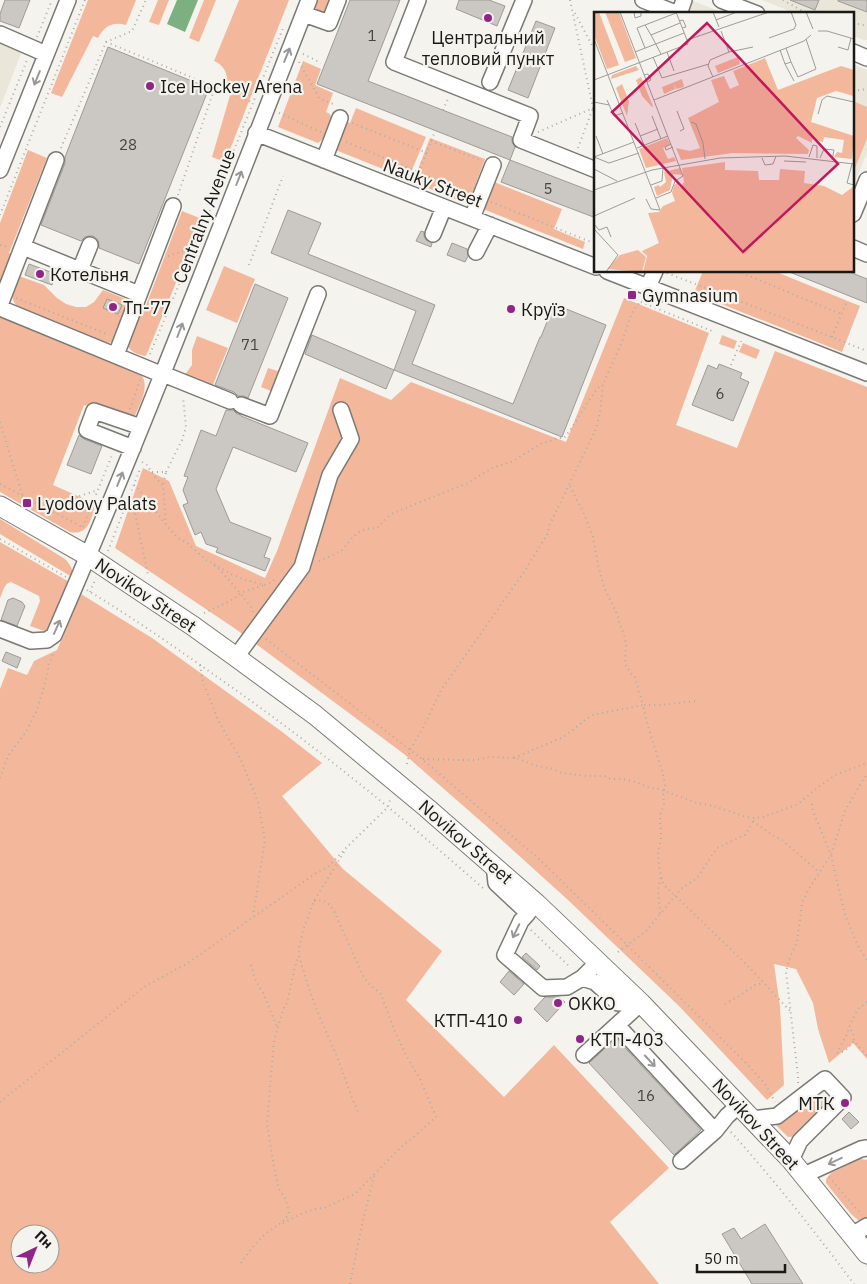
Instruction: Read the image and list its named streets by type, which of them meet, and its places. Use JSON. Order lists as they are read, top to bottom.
{
  "streets": {
    "main road": ["Novikov Street"],
    "street": ["Nauky Street", "Centralny Avenue"]
  },
  "crossings": [
    ["Nauky Street", "Centralny Avenue"],
    ["Centralny Avenue", "Novikov Street"]
  ],
  "places": {
    "other": [
      "Центральний тепловий пункт",
      "Ice Hockey Arena",
      "Котельня",
      "Тп-77",
      "Круїз",
      "OKKO",
      "КТП-410",
      "КТП-403",
      "МТК"
    ],
    "transit": ["Gymnasium", "Lyodovy Palats"]
  },
  "house_numbers": [
    "1",
    "28",
    "5",
    "71",
    "6",
    "16"
  ],
  "scale_bar": "50 m",
  "north": "top right"
}
